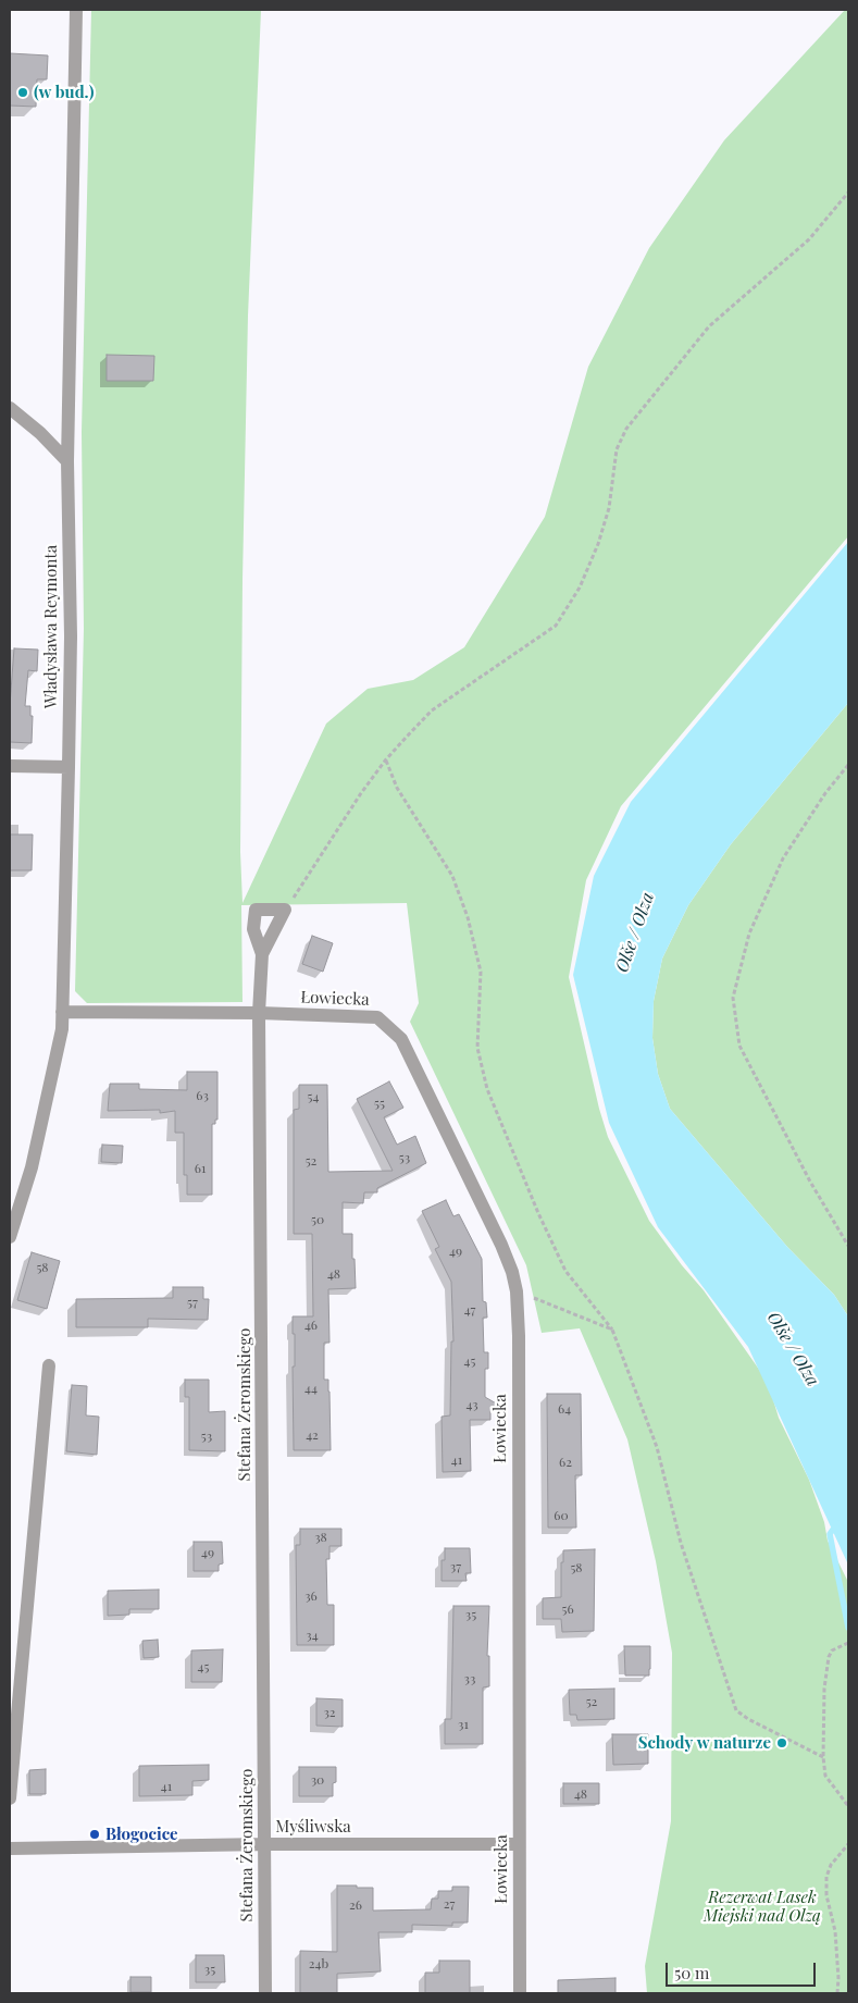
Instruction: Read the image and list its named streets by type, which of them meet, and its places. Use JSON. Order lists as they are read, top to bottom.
{
  "streets": {
    "street": [
      "Władysława Reymonta",
      "Łowiecka",
      "Stefana Żeromskiego",
      "Myśliwska"
    ]
  },
  "crossings": [
    ["Łowiecka", "Stefana Żeromskiego"],
    ["Łowiecka", "Myśliwska"],
    ["Stefana Żeromskiego", "Myśliwska"]
  ],
  "water": ["Olše / Olza"],
  "parks": ["Rezerwat Lasek Miejski nad Olzą"],
  "places": ["(w bud.)", "Schody w naturze", "Błogocice"],
  "house_numbers": [
    "63",
    "54",
    "55",
    "53",
    "52",
    "61",
    "50",
    "49",
    "58",
    "48",
    "57",
    "47",
    "46",
    "45",
    "44",
    "43",
    "64",
    "42",
    "53",
    "41",
    "62",
    "60",
    "38",
    "49",
    "37",
    "58",
    "36",
    "56",
    "35",
    "34",
    "45",
    "33",
    "52",
    "32",
    "31",
    "30",
    "41",
    "48",
    "27",
    "26",
    "24b",
    "35"
  ],
  "scale_bar": "50 m"
}
